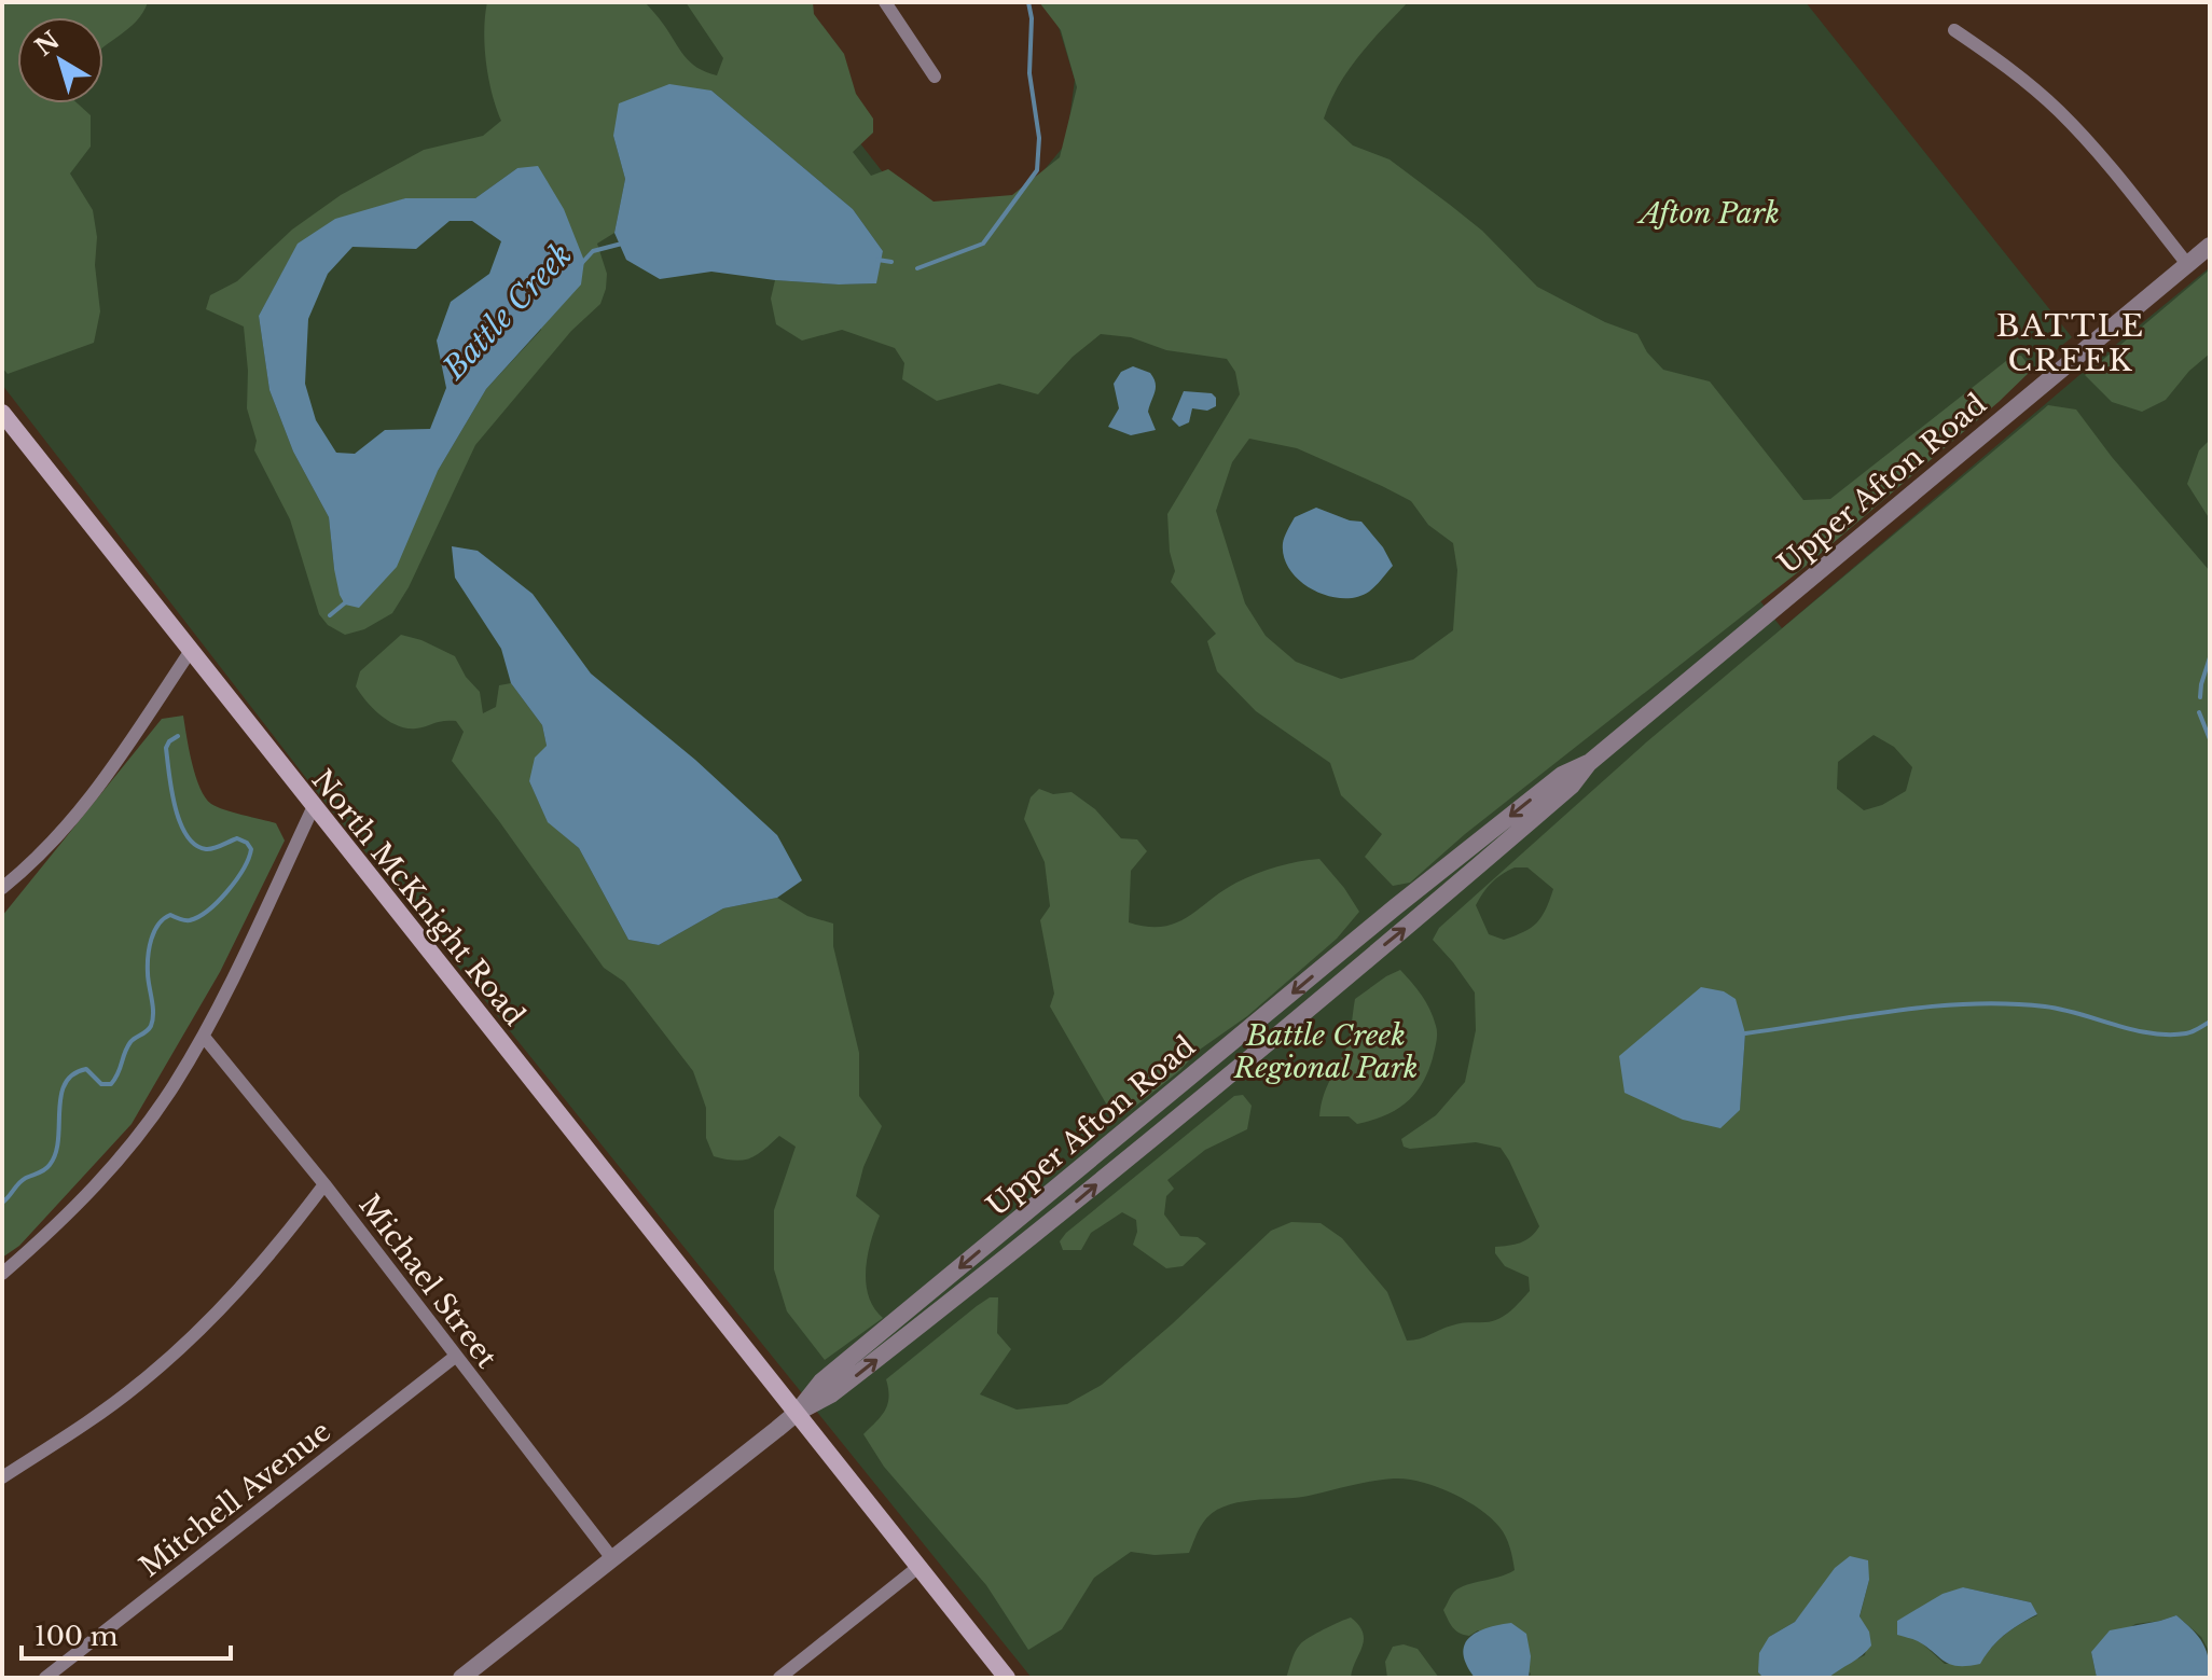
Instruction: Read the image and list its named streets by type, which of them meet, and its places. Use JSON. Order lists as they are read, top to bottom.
{
  "streets": {
    "main road": ["North McKnight Road"],
    "street": ["Upper Afton Road", "Michael Street", "Mitchell Avenue"]
  },
  "crossings": [
    ["Upper Afton Road", "North McKnight Road"],
    ["Upper Afton Road", "Michael Street"],
    ["Michael Street", "Mitchell Avenue"]
  ],
  "districts": ["BATTLE CREEK"],
  "water": ["Battle Creek"],
  "parks": ["Afton Park", "Battle Creek Regional Park"],
  "scale_bar": "100 m",
  "north": "top left"
}
